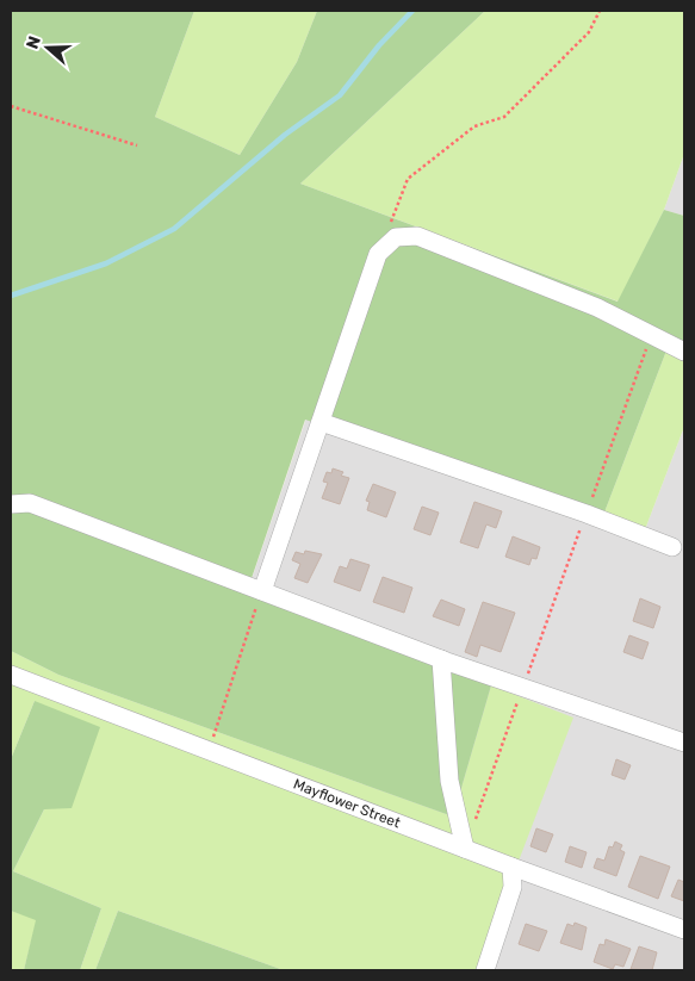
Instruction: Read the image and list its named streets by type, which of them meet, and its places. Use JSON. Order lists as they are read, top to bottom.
{
  "streets": {
    "street": ["Mayflower Street"]
  },
  "north": "left"
}
